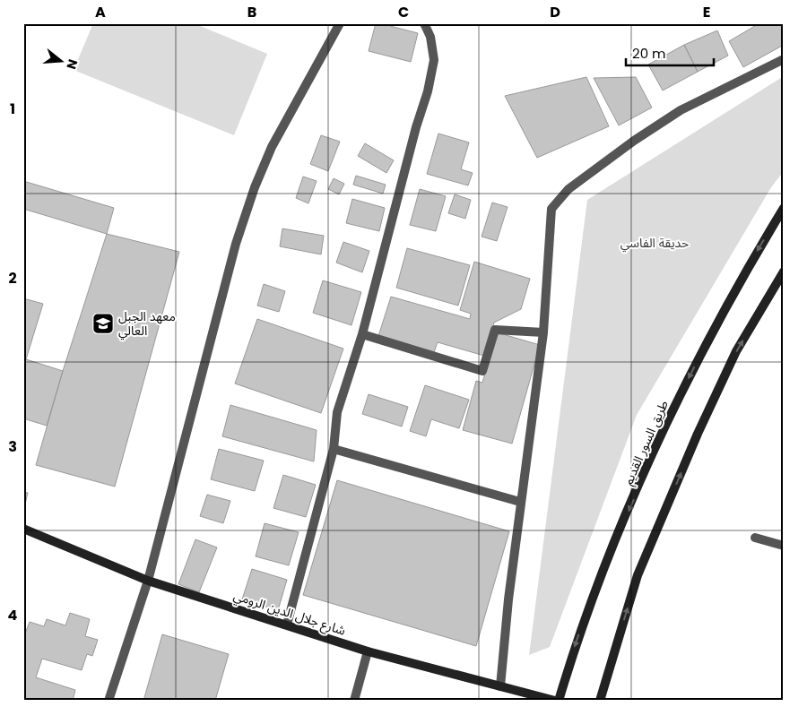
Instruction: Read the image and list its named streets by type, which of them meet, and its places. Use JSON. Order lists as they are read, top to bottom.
{
  "streets": {
    "main road": ["طريق السور القديم", "شارع جلال الدين الرومي"]
  },
  "parks": ["حديقة الفاسي"],
  "places": {
    "school or university": ["معهد الجبل العالي"]
  },
  "scale_bar": "20 m",
  "north": "right",
  "grid": {
    "columns": [
      "A",
      "B",
      "C",
      "D",
      "E"
    ],
    "rows": [
      "1",
      "2",
      "3",
      "4"
    ]
  }
}
